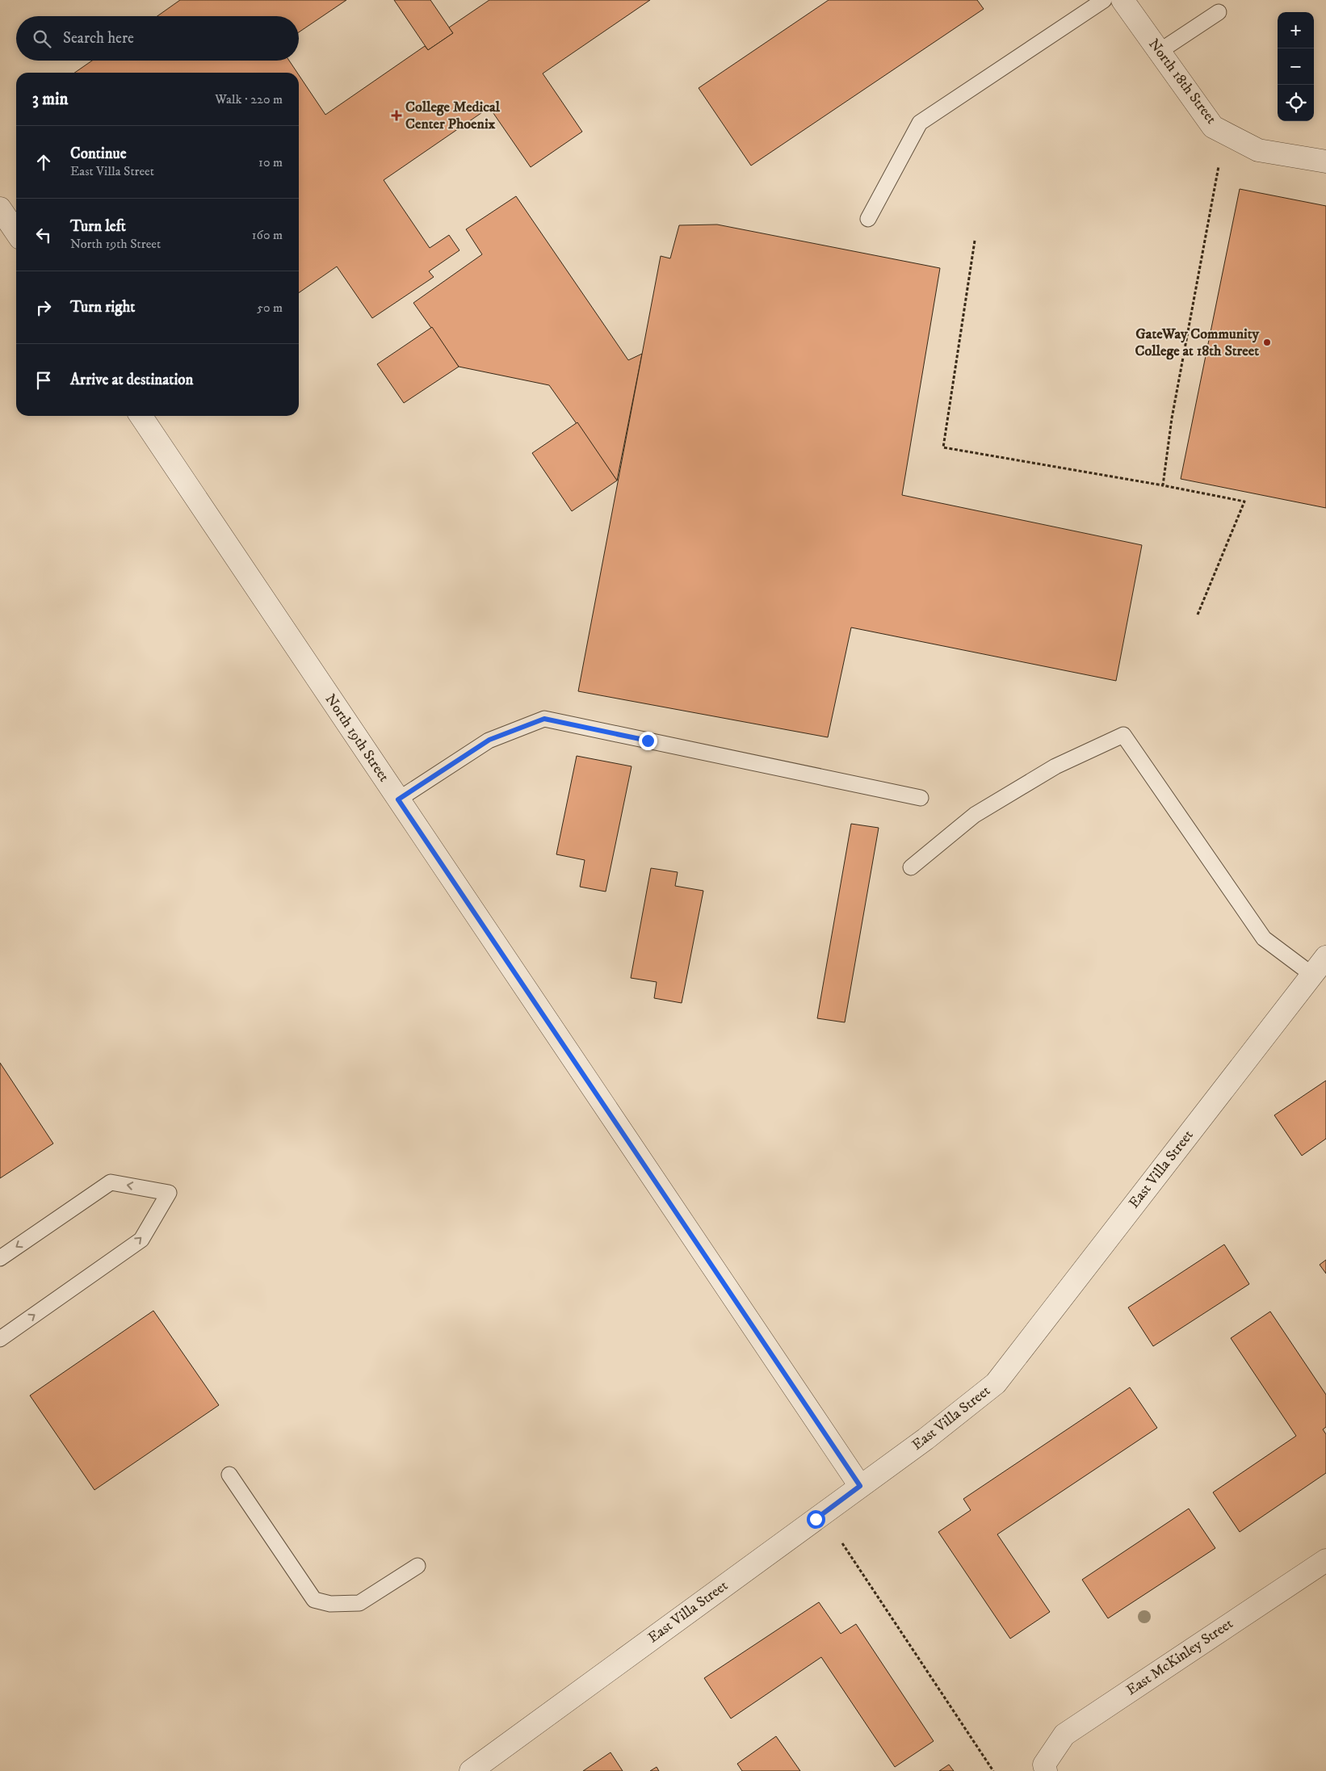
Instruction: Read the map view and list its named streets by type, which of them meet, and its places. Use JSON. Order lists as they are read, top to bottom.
{
  "streets": {
    "street": [
      "North 18th Street",
      "North 19th Street",
      "East Villa Street",
      "East McKinley Street"
    ]
  },
  "crossings": [
    ["North 19th Street", "East Villa Street"]
  ],
  "places": {
    "health": ["College Medical Center Phoenix"],
    "other": ["GateWay Community College at 18th Street"]
  },
  "page": {
    "map_buttons": ["+", "−"],
    "search": "Search here",
    "heading": ["3 min", "Walk · 220 m"],
    "list": [
      ["Continue", "East Villa Street", "10 m"],
      ["Turn left", "North 19th Street", "160 m"],
      ["Turn right", "50 m"],
      "Arrive at destination"
    ]
  }
}
